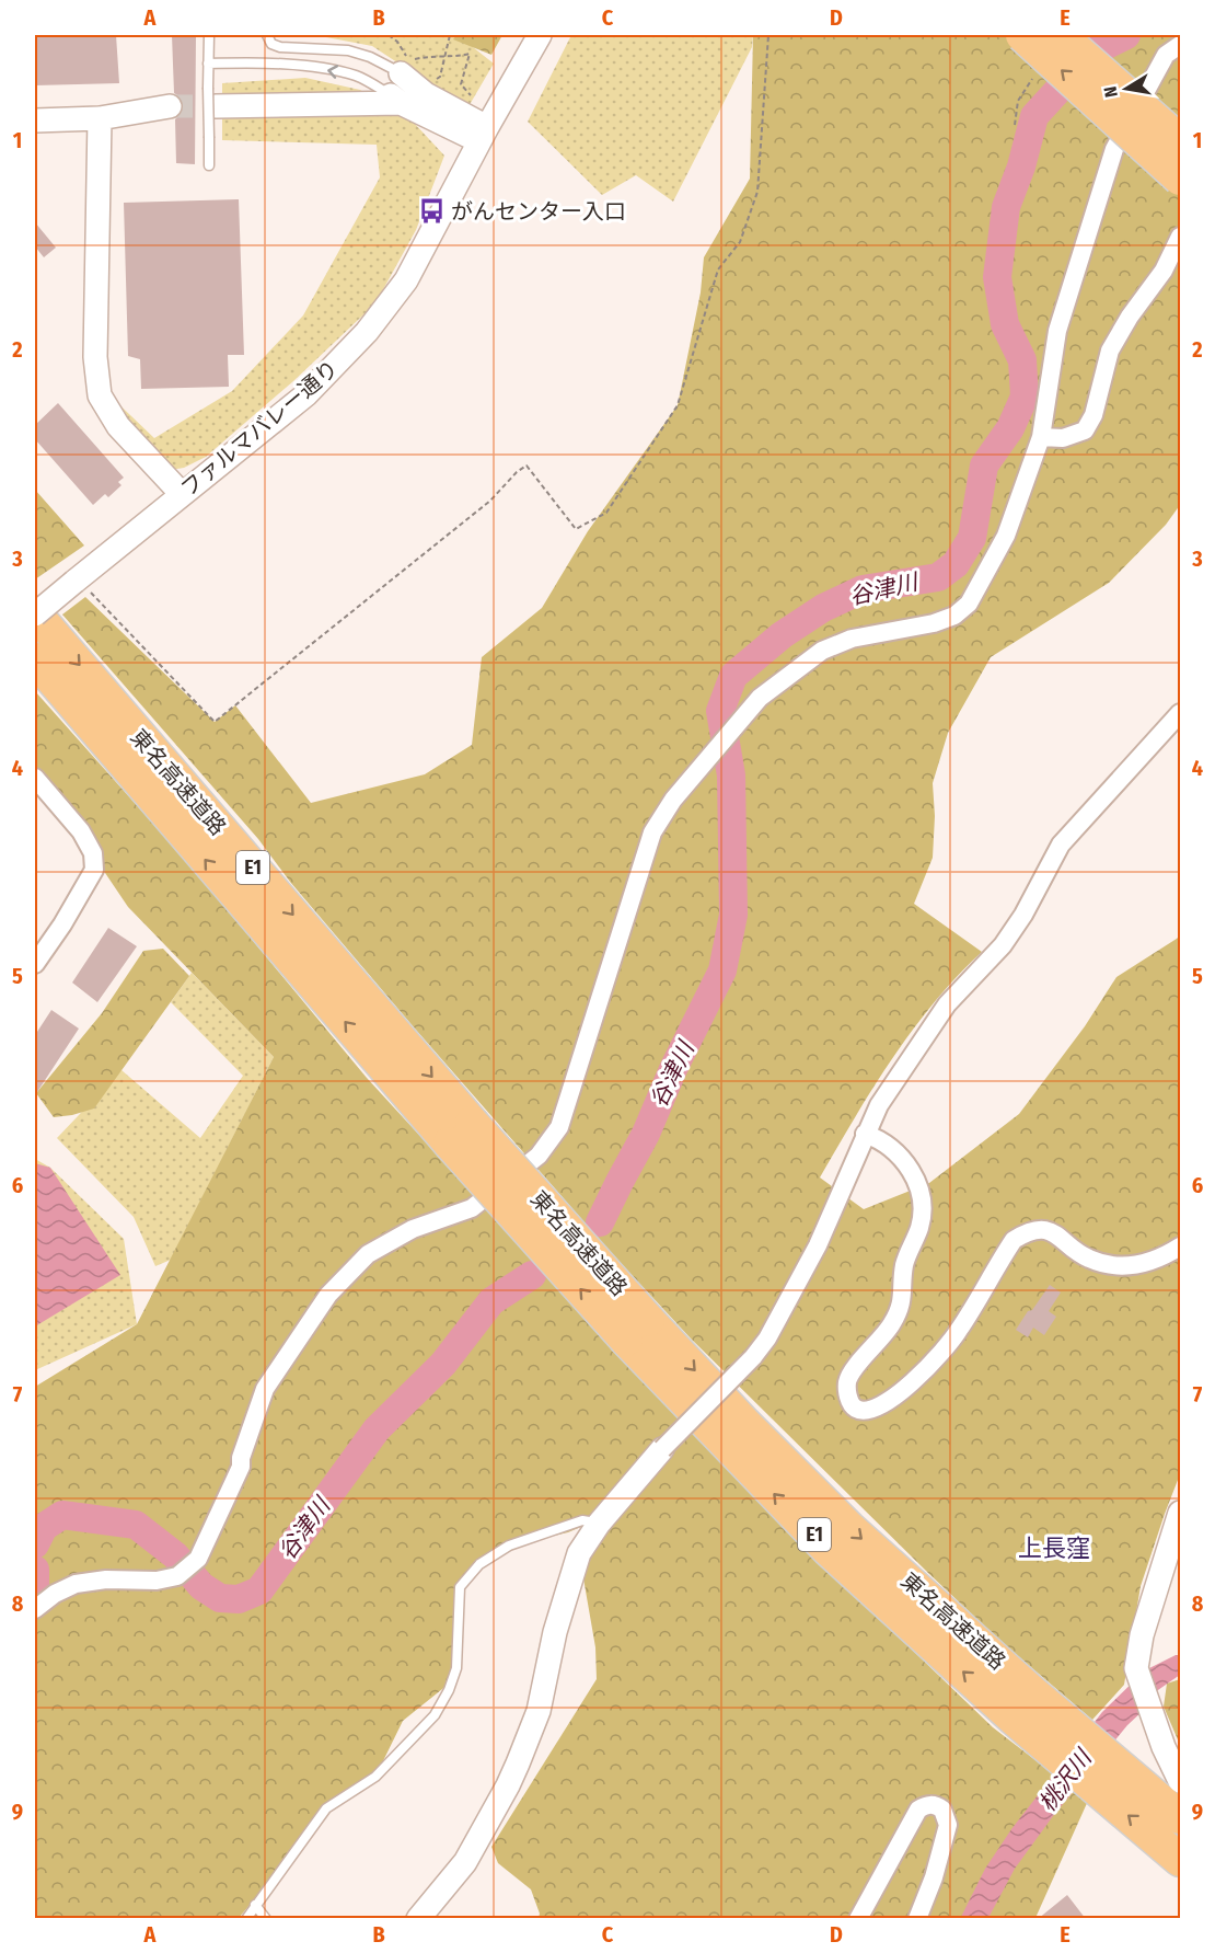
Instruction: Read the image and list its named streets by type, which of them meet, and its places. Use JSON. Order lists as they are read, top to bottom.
{
  "streets": {
    "highway": ["東名高速道路", "E1"],
    "street": ["ファルマバレー通り"]
  },
  "crossings": [
    ["ファルマバレー通り", "東名高速道路"]
  ],
  "districts": ["上長窪"],
  "water": ["谷津川", "桃沢川"],
  "places": {
    "bus stop": ["がんセンター入口"]
  },
  "north": "left",
  "grid": {
    "columns": [
      "A",
      "B",
      "C",
      "D",
      "E"
    ],
    "rows": [
      "1",
      "2",
      "3",
      "4",
      "5",
      "6",
      "7",
      "8",
      "9"
    ]
  }
}
